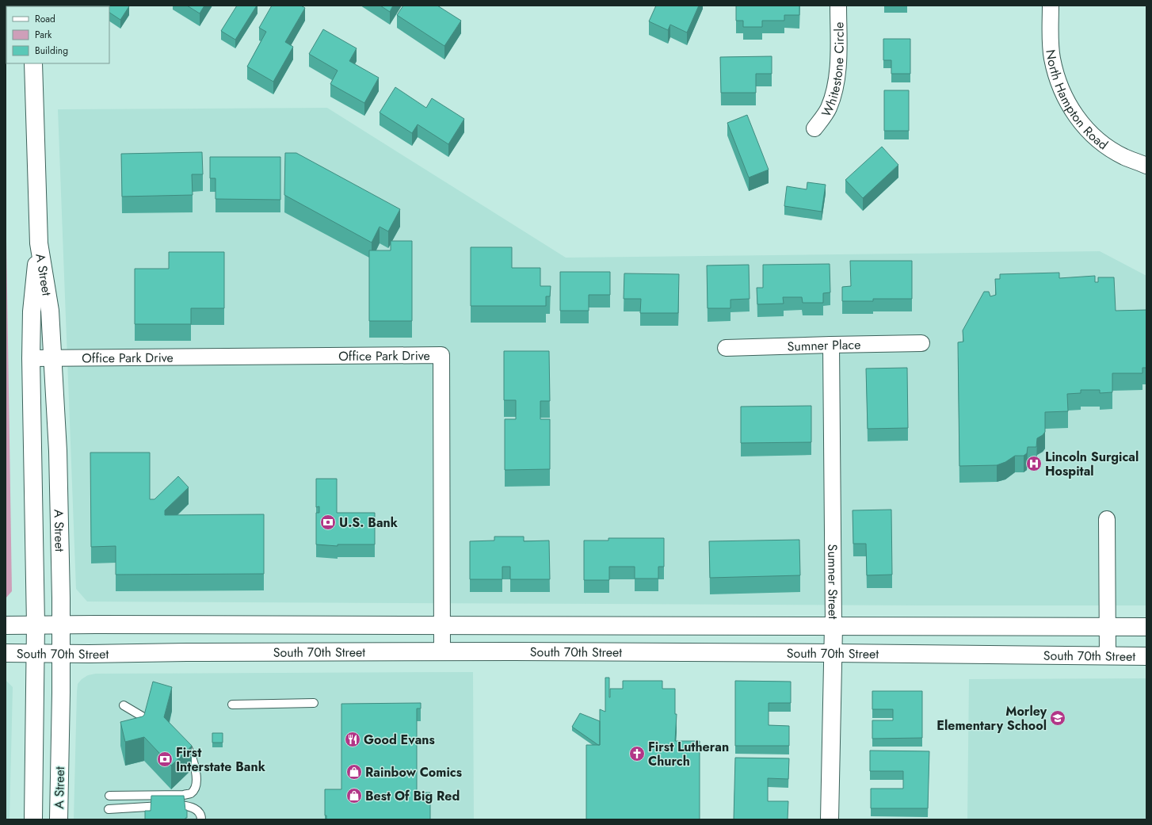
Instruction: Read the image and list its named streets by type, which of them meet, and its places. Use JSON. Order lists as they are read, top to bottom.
{
  "streets": {
    "main road": ["A Street", "Sumner Street", "South 70th Street"],
    "street": [
      "Whitestone Circle",
      "North Hampton Road",
      "Sumner Place",
      "Office Park Drive"
    ]
  },
  "crossings": [
    ["A Street", "Office Park Drive"],
    ["A Street", "South 70th Street"],
    ["Sumner Place", "Sumner Street"],
    ["Office Park Drive", "South 70th Street"],
    ["Sumner Street", "South 70th Street"]
  ],
  "places": {
    "hospital": ["Lincoln Surgical Hospital"],
    "bank": ["U.S. Bank", "First Interstate Bank"],
    "school or university": ["Morley Elementary School"],
    "restaurant": ["Good Evans"],
    "church": ["First Lutheran Church"],
    "shop": ["Rainbow Comics", "Best Of Big Red"]
  },
  "legend": ["Road", "Park", "Building"]
}
